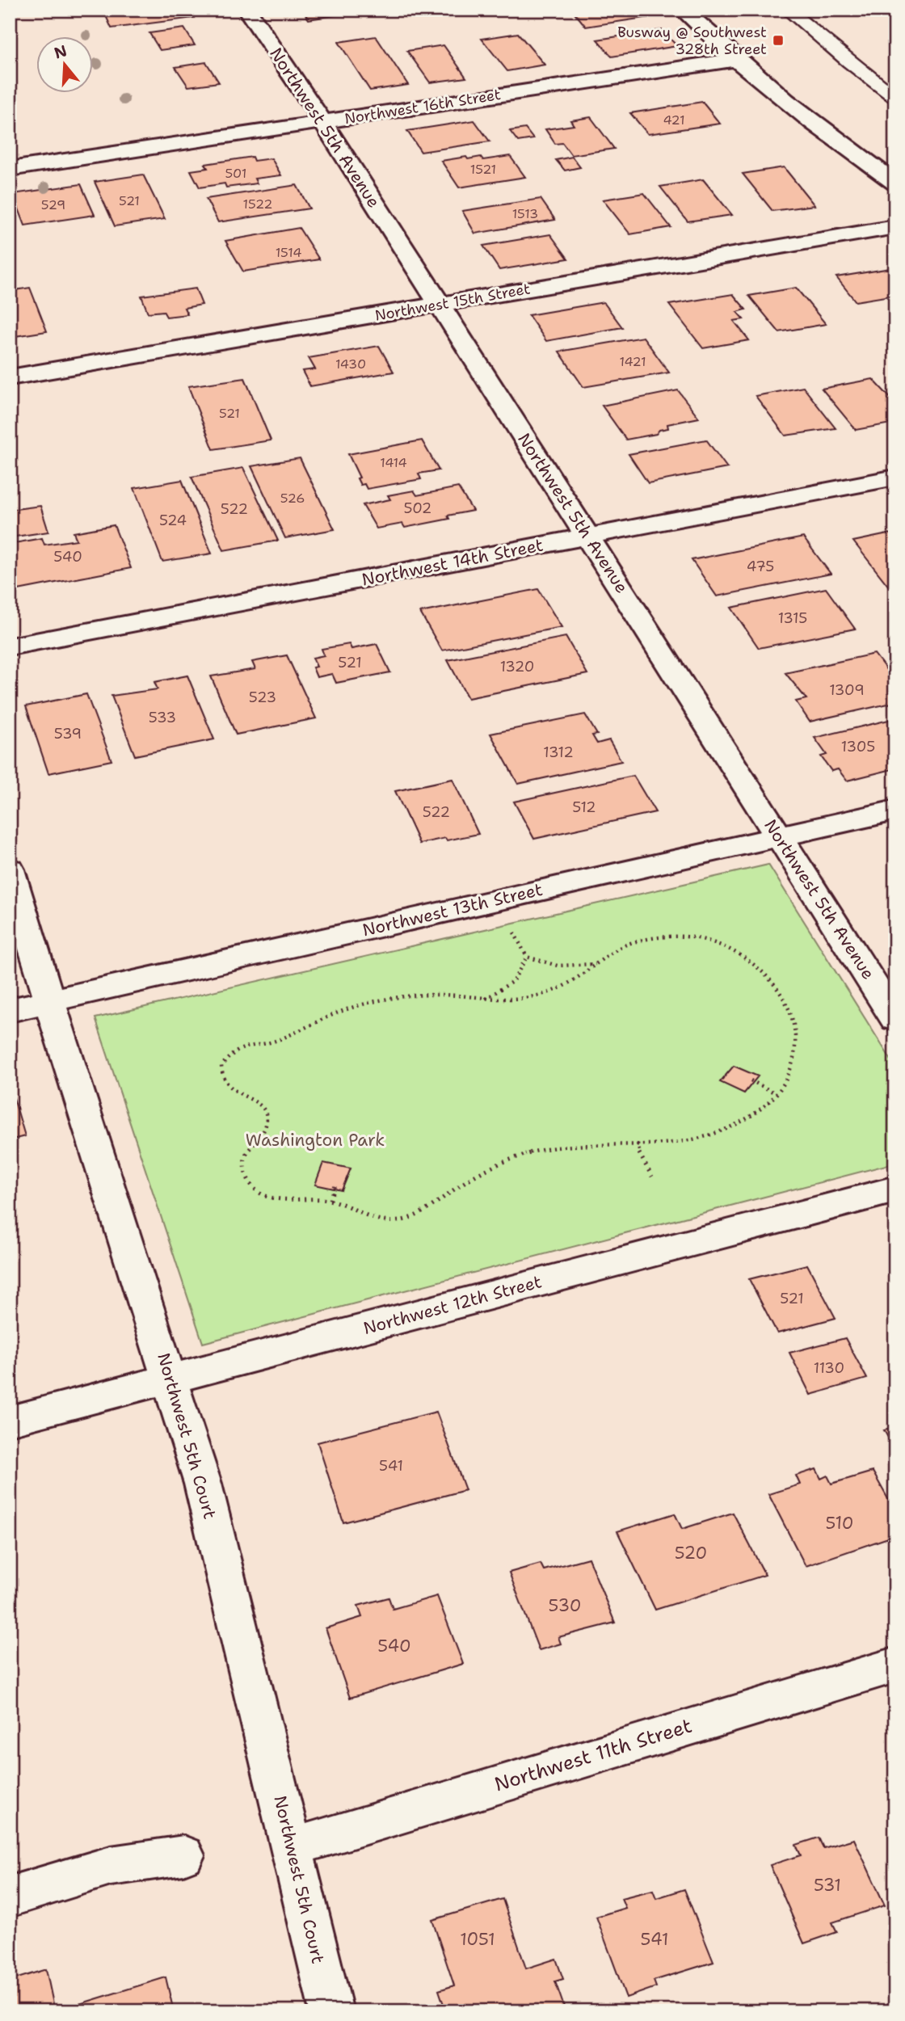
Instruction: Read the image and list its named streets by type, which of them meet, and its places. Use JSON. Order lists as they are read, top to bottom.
{
  "streets": {
    "street": [
      "Northwest 16th Street",
      "Northwest 5th Avenue",
      "Northwest 15th Street",
      "Northwest 14th Street",
      "Northwest 13th Street",
      "Northwest 12th Street",
      "Northwest 5th Court",
      "Northwest 11th Street"
    ]
  },
  "crossings": [
    ["Northwest 16th Street", "Northwest 5th Avenue"],
    ["Northwest 5th Avenue", "Northwest 15th Street"],
    ["Northwest 5th Avenue", "Northwest 14th Street"],
    ["Northwest 5th Avenue", "Northwest 13th Street"],
    ["Northwest 13th Street", "Northwest 5th Court"],
    ["Northwest 12th Street", "Northwest 5th Court"],
    ["Northwest 5th Court", "Northwest 11th Street"]
  ],
  "parks": ["Washington Park"],
  "places": {
    "transit": ["Busway @ Southwest 328th Street"]
  },
  "house_numbers": [
    "421",
    "1521",
    "501",
    "521",
    "1522",
    "529",
    "1513",
    "1514",
    "1421",
    "1430",
    "521",
    "1414",
    "526",
    "502",
    "522",
    "524",
    "540",
    "475",
    "1315",
    "521",
    "1320",
    "1309",
    "523",
    "533",
    "539",
    "1305",
    "1312",
    "512",
    "522",
    "521",
    "1130",
    "541",
    "510",
    "520",
    "530",
    "540",
    "531",
    "1051",
    "541"
  ],
  "north": "top"
}
